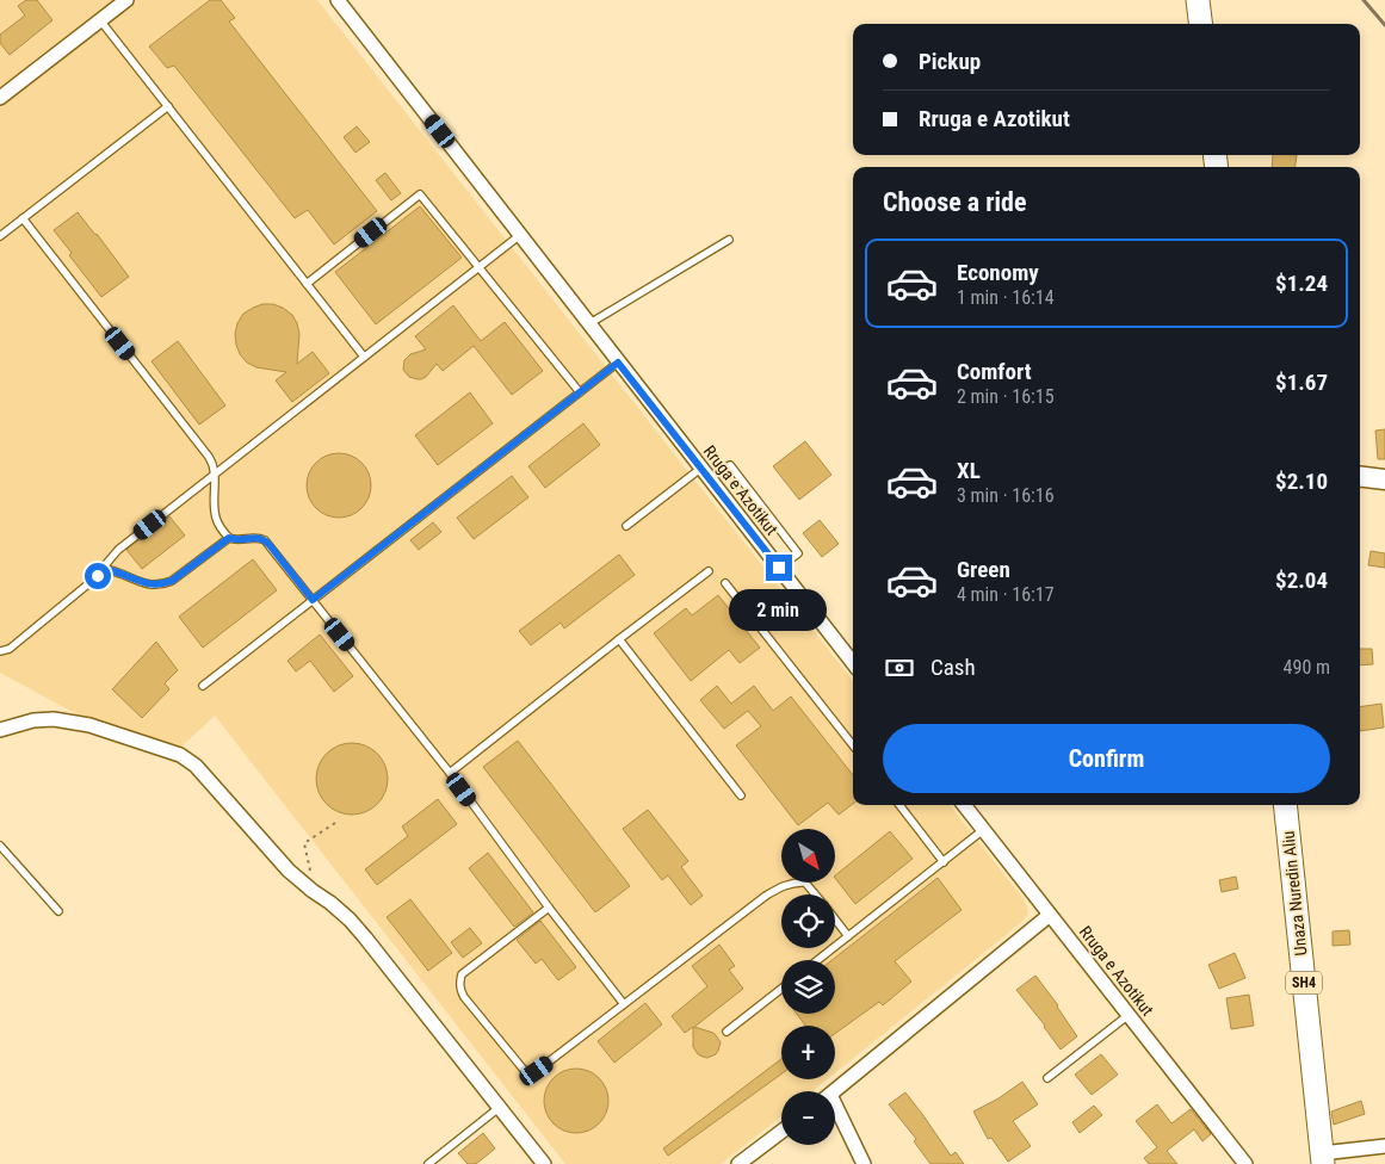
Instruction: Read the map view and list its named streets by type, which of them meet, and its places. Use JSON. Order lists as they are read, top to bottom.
{
  "streets": {
    "main road": ["Unaza Nuredin Aliu", "SH4"],
    "street": ["Rruga e Azotikut"]
  },
  "north": "bottom right",
  "page": {
    "banner": ["Pickup", "Rruga e Azotikut"],
    "heading": "Choose a ride",
    "list": [
      {
        "name": "Economy",
        "note": "1 min · 16:14",
        "value": "$1.24"
      },
      {
        "name": "Comfort",
        "note": "2 min · 16:15",
        "value": "$1.67"
      },
      {
        "name": "XL",
        "note": "3 min · 16:16",
        "value": "$2.10"
      },
      {
        "name": "Green",
        "note": "4 min · 16:17",
        "value": "$2.04"
      }
    ],
    "bubble": "2 min",
    "pay": ["Cash", "490 m"],
    "buttons": "Confirm",
    "map_buttons": ["+", "−"]
  }
}
